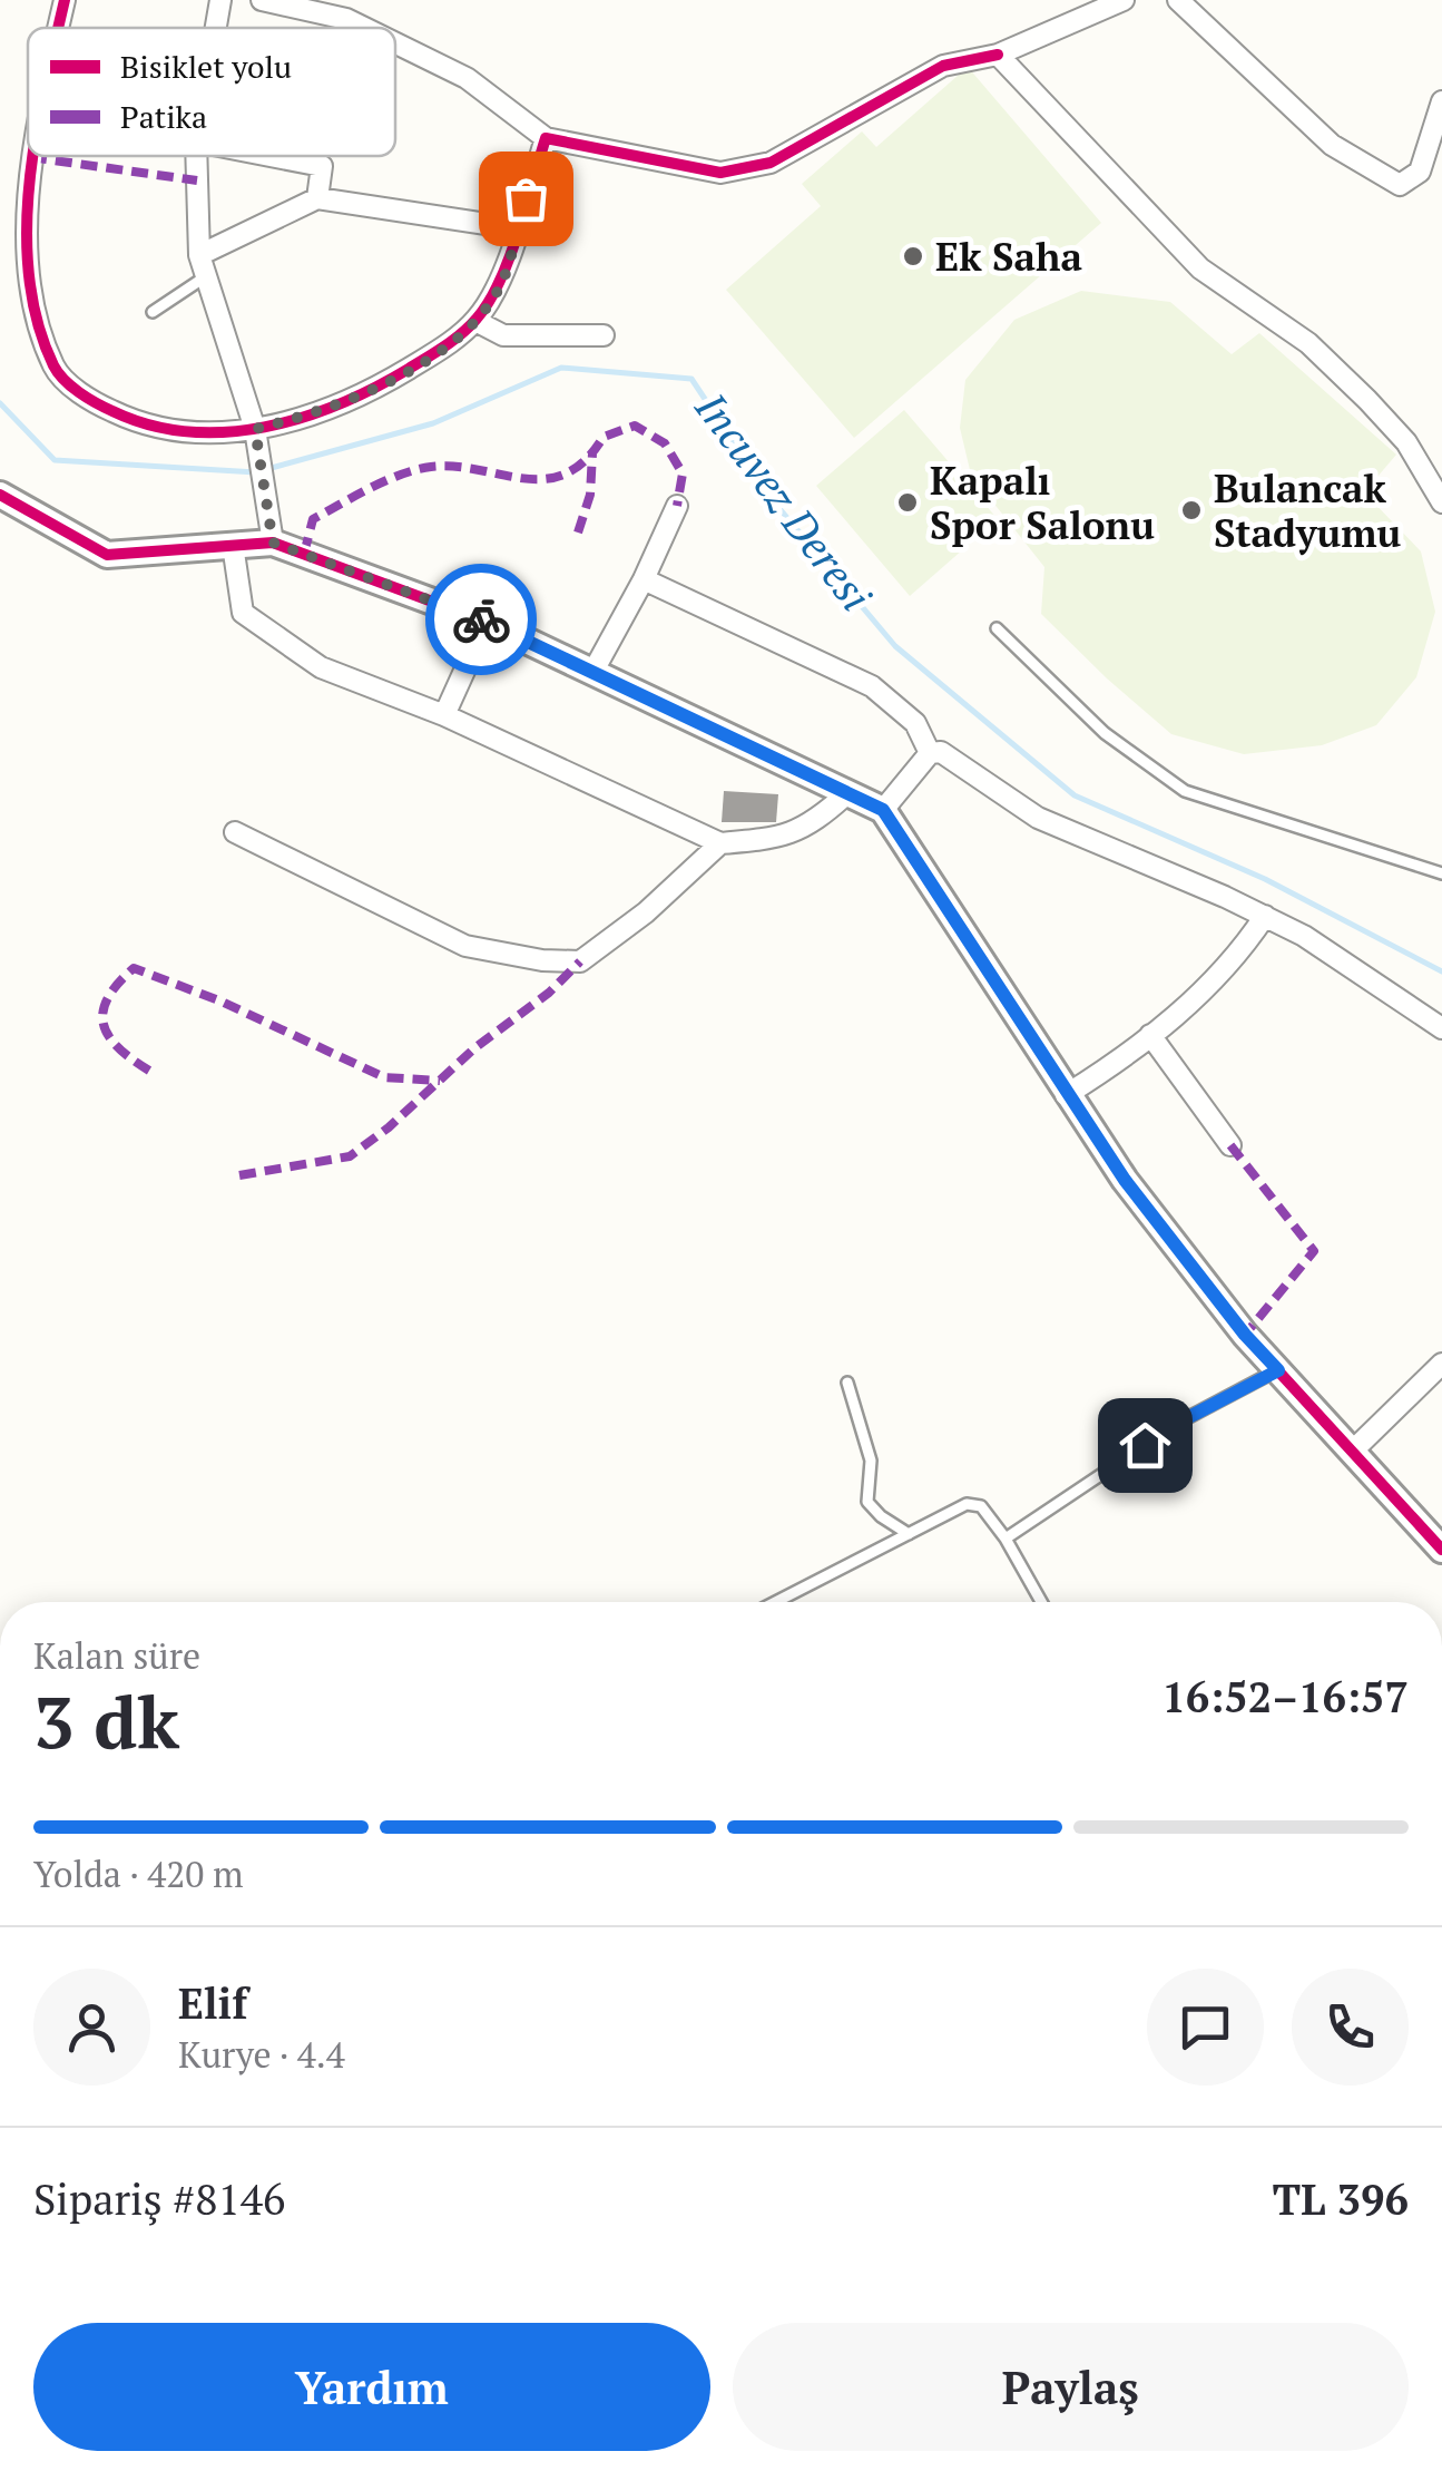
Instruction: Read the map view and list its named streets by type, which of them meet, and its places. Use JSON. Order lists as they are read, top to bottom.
{
  "water": ["Incuvez Deresi"],
  "places": ["Ek Saha", "Kapalı Spor Salonu", "Bulancak Stadyumu"],
  "legend": ["Bisiklet yolu", "Patika"],
  "page": {
    "heading": ["3 dk", "Kalan süre", "16:52–16:57"],
    "panel": [
      "Elif",
      "Kurye · 4.4",
      "Sipariş #8146",
      "TL 396"
    ],
    "bar": "Yolda · 420 m",
    "buttons": ["Yardım", "Paylaş"]
  }
}
